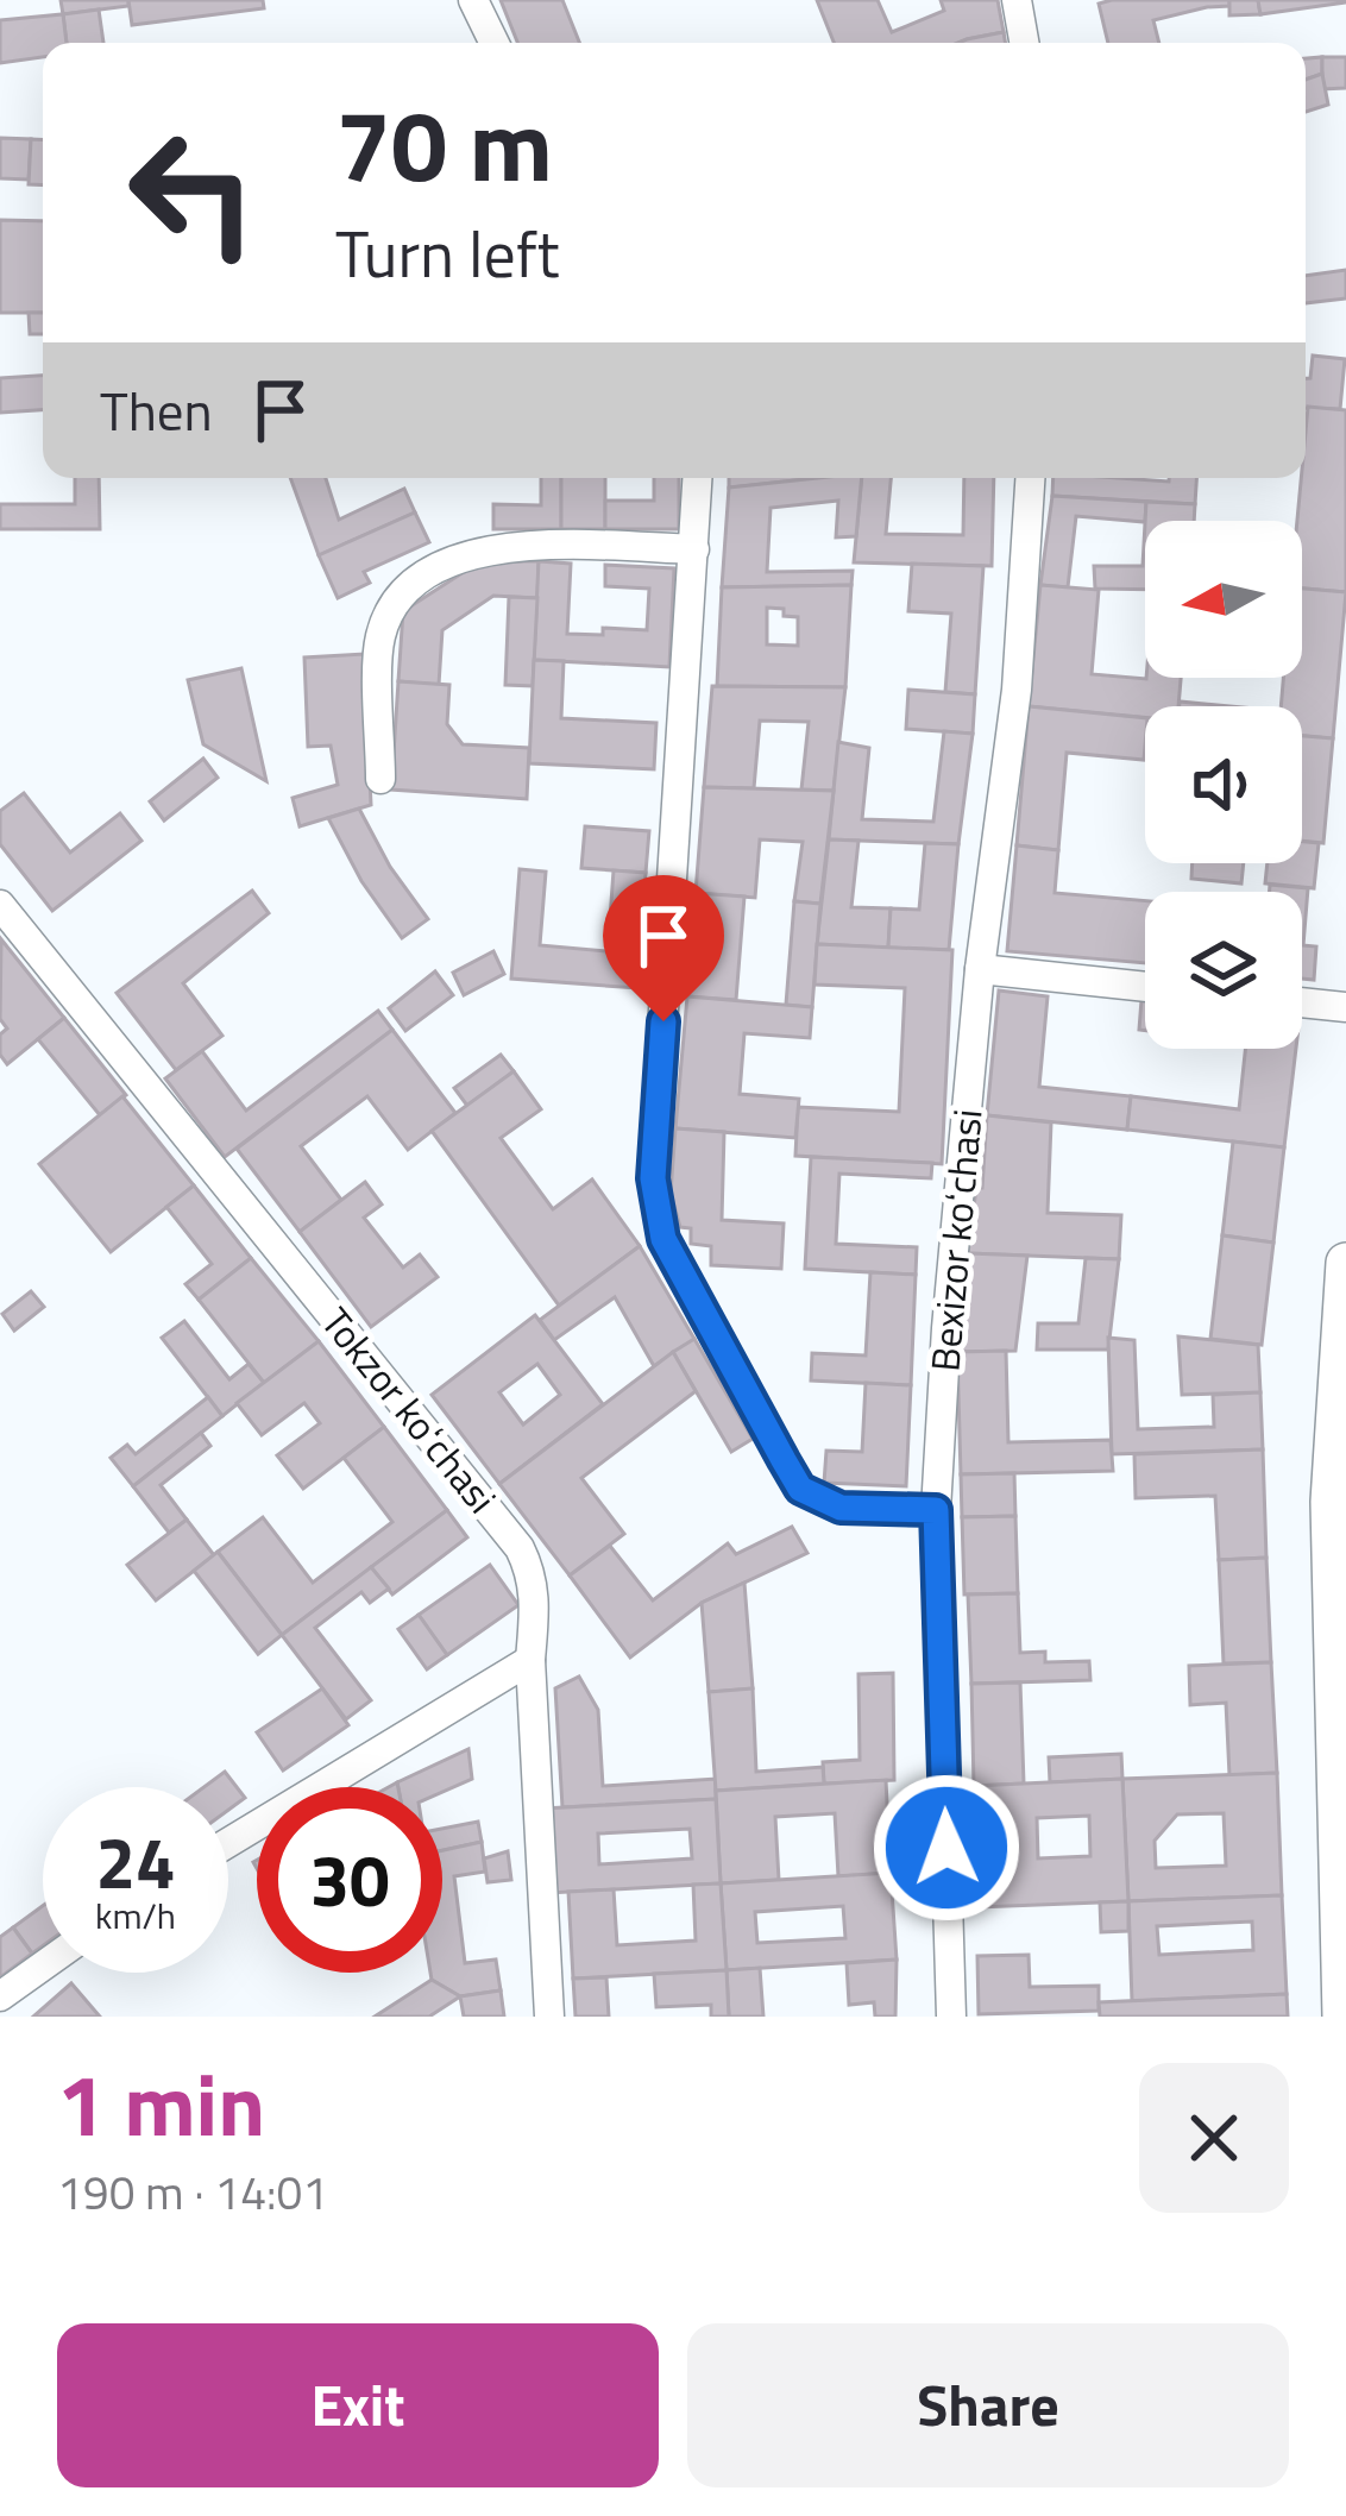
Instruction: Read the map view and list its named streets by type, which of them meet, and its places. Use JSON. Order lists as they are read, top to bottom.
{
  "streets": {
    "street": ["Bexizor koʻchasi", "Tokzor koʻchasi"]
  },
  "north": "left",
  "page": {
    "turn": ["70 m", "Turn left"],
    "then": "Then",
    "speed": "24 km/h",
    "limit": "30",
    "heading": ["1 min", "190 m · 14:01"],
    "buttons": ["Exit", "Share"]
  }
}
